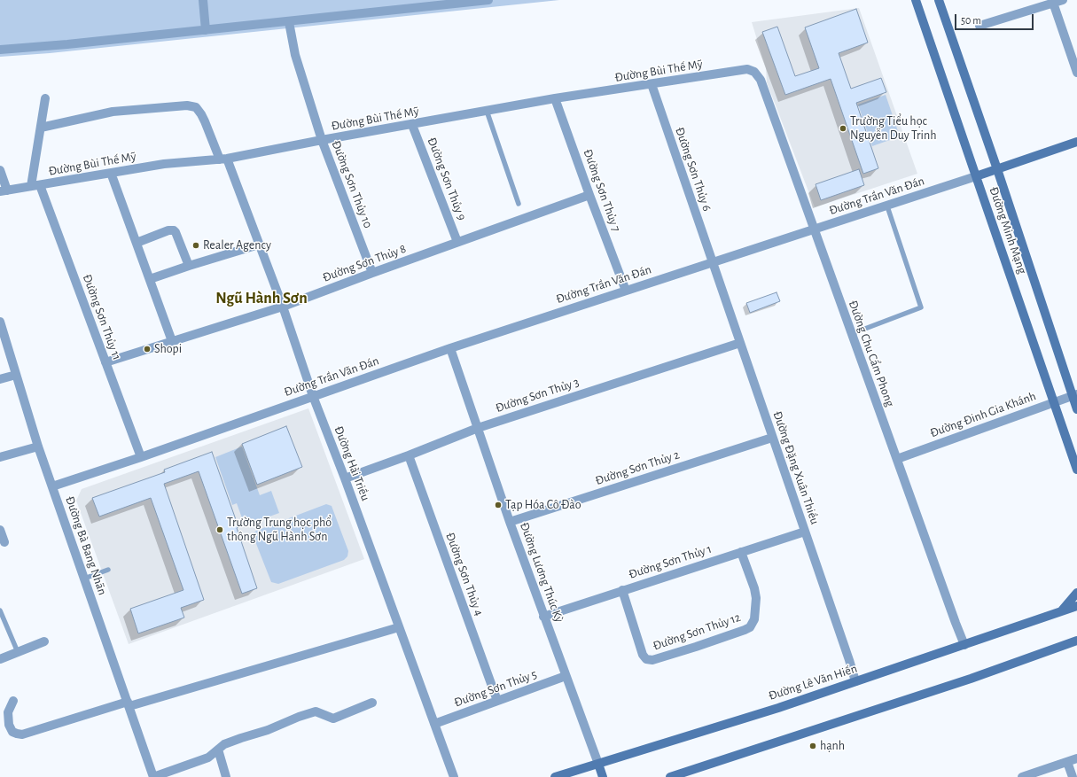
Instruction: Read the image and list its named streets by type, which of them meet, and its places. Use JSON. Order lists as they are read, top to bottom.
{
  "streets": {
    "street": [
      "Đường Bùi Thế Mỹ",
      "Đường Sơn Thủy 6",
      "Đường Sơn Thủy 9",
      "Đường Sơn Thủy 10",
      "Đường Sơn Thủy 7",
      "Đường Trần Văn Đán",
      "Đường Minh Mạng",
      "Đường Sơn Thủy 8",
      "Đường Sơn Thủy 11",
      "Đường Chu Cẩm Phong",
      "Đường Sơn Thủy 3",
      "Đường Đinh Gia Khánh",
      "Đường Hải Triều",
      "Đường Sơn Thủy 2",
      "Đường Đặng Xuân Thiều",
      "Đường Bà Bang Nhãn",
      "Đường Sơn Thủy 1",
      "Đường Lương Thúc Kỳ",
      "Đường Sơn Thủy 4",
      "Đường Sơn Thủy 12",
      "Đường Lê Văn Hiến",
      "Đường Sơn Thủy 5"
    ]
  },
  "crossings": [
    ["Đường Bùi Thế Mỹ", "Đường Sơn Thủy 6"],
    ["Đường Bùi Thế Mỹ", "Đường Sơn Thủy 9"],
    ["Đường Bùi Thế Mỹ", "Đường Sơn Thủy 10"],
    ["Đường Bùi Thế Mỹ", "Đường Sơn Thủy 7"],
    ["Đường Bùi Thế Mỹ", "Đường Sơn Thủy 11"],
    ["Đường Bùi Thế Mỹ", "Đường Chu Cẩm Phong"],
    ["Đường Bùi Thế Mỹ", "Đường Hải Triều"],
    ["Đường Sơn Thủy 6", "Đường Trần Văn Đán"],
    ["Đường Sơn Thủy 6", "Đường Đặng Xuân Thiều"],
    ["Đường Sơn Thủy 9", "Đường Sơn Thủy 8"],
    ["Đường Sơn Thủy 10", "Đường Sơn Thủy 8"],
    ["Đường Sơn Thủy 7", "Đường Trần Văn Đán"],
    ["Đường Sơn Thủy 7", "Đường Sơn Thủy 8"],
    ["Đường Trần Văn Đán", "Đường Minh Mạng"],
    ["Đường Trần Văn Đán", "Đường Sơn Thủy 11"],
    ["Đường Trần Văn Đán", "Đường Chu Cẩm Phong"],
    ["Đường Trần Văn Đán", "Đường Hải Triều"],
    ["Đường Trần Văn Đán", "Đường Đặng Xuân Thiều"],
    ["Đường Trần Văn Đán", "Đường Bà Bang Nhãn"],
    ["Đường Trần Văn Đán", "Đường Lương Thúc Kỳ"],
    ["Đường Minh Mạng", "Đường Đinh Gia Khánh"],
    ["Đường Sơn Thủy 8", "Đường Sơn Thủy 11"],
    ["Đường Sơn Thủy 8", "Đường Hải Triều"],
    ["Đường Chu Cẩm Phong", "Đường Đinh Gia Khánh"],
    ["Đường Chu Cẩm Phong", "Đường Lê Văn Hiến"],
    ["Đường Sơn Thủy 3", "Đường Hải Triều"],
    ["Đường Sơn Thủy 3", "Đường Đặng Xuân Thiều"],
    ["Đường Sơn Thủy 3", "Đường Lương Thúc Kỳ"],
    ["Đường Sơn Thủy 3", "Đường Sơn Thủy 4"],
    ["Đường Hải Triều", "Đường Sơn Thủy 5"],
    ["Đường Sơn Thủy 2", "Đường Đặng Xuân Thiều"],
    ["Đường Sơn Thủy 2", "Đường Lương Thúc Kỳ"],
    ["Đường Đặng Xuân Thiều", "Đường Sơn Thủy 1"],
    ["Đường Đặng Xuân Thiều", "Đường Lê Văn Hiến"],
    ["Đường Sơn Thủy 1", "Đường Lương Thúc Kỳ"],
    ["Đường Sơn Thủy 1", "Đường Sơn Thủy 12"],
    ["Đường Lương Thúc Kỳ", "Đường Lê Văn Hiến"],
    ["Đường Lương Thúc Kỳ", "Đường Sơn Thủy 5"],
    ["Đường Sơn Thủy 4", "Đường Sơn Thủy 5"]
  ],
  "districts": ["Ngũ Hành Sơn"],
  "places": [
    "Trường Tiểu học Nguyễn Duy Trinh",
    "Realer Agency",
    "Shopi",
    "Tạp Hóa Cô Đào",
    "Trường Trung học phổ thông Ngũ Hành Sơn",
    "hạnh"
  ],
  "scale_bar": "50 m"
}
